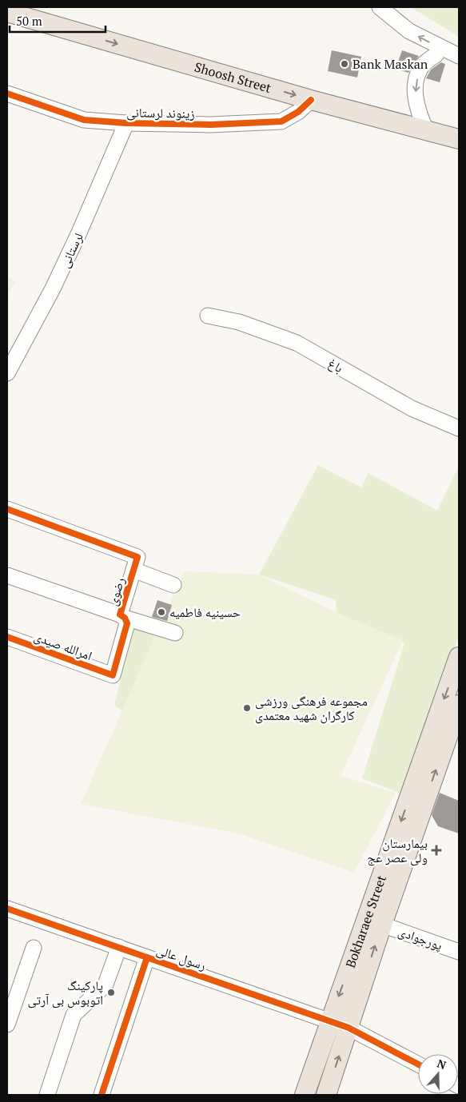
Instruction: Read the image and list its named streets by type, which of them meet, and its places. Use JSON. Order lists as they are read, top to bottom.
{
  "streets": {
    "main road": ["Shoosh Street", "Bokharaee Street"],
    "street": [
      "زینوند لرستانی",
      "لرستانی",
      "باغ",
      "رضوی",
      "امرالله صیدی",
      "پورجوادی",
      "رسول عالی"
    ]
  },
  "crossings": [
    ["Shoosh Street", "زینوند لرستانی"],
    ["زینوند لرستانی", "لرستانی"],
    ["رضوی", "امرالله صیدی"],
    ["Bokharaee Street", "پورجوادی"],
    ["Bokharaee Street", "رسول عالی"]
  ],
  "one_way": ["Shoosh Street"],
  "places": {
    "other": [
      "Bank Maskan",
      "حسینیه فاطمیه",
      "مجموعه فرهنگی ورزشی کارگران شهید معتمدی",
      "پارکینگ اتوبوس بی آرتی"
    ],
    "health": ["بیمارستان ولی عصر عج"]
  },
  "scale_bar": "50 m",
  "north": "top"
}
